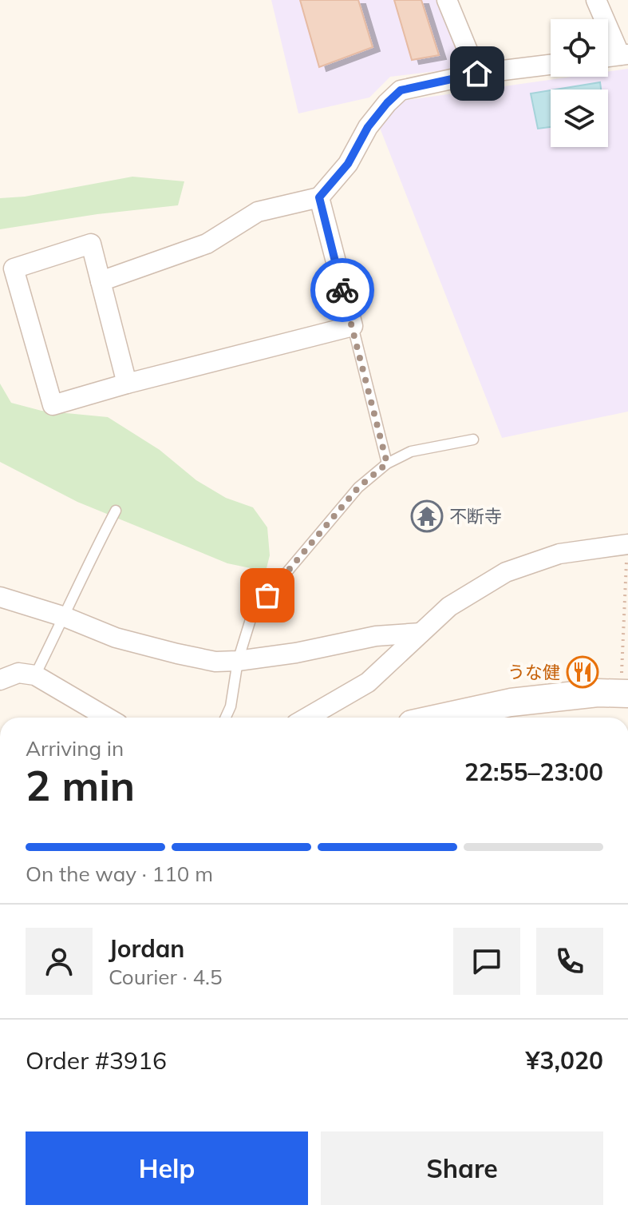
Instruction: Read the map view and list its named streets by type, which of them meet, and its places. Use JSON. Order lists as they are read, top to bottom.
{
  "places": {
    "temple": ["不断寺"],
    "restaurant": ["うな健"]
  },
  "page": {
    "heading": ["2 min", "Arriving in", "22:55–23:00"],
    "panel": [
      "Jordan",
      "Courier · 4.5",
      "Order #3916",
      "¥3,020"
    ],
    "bar": "On the way · 110 m",
    "buttons": ["Help", "Share"]
  }
}
